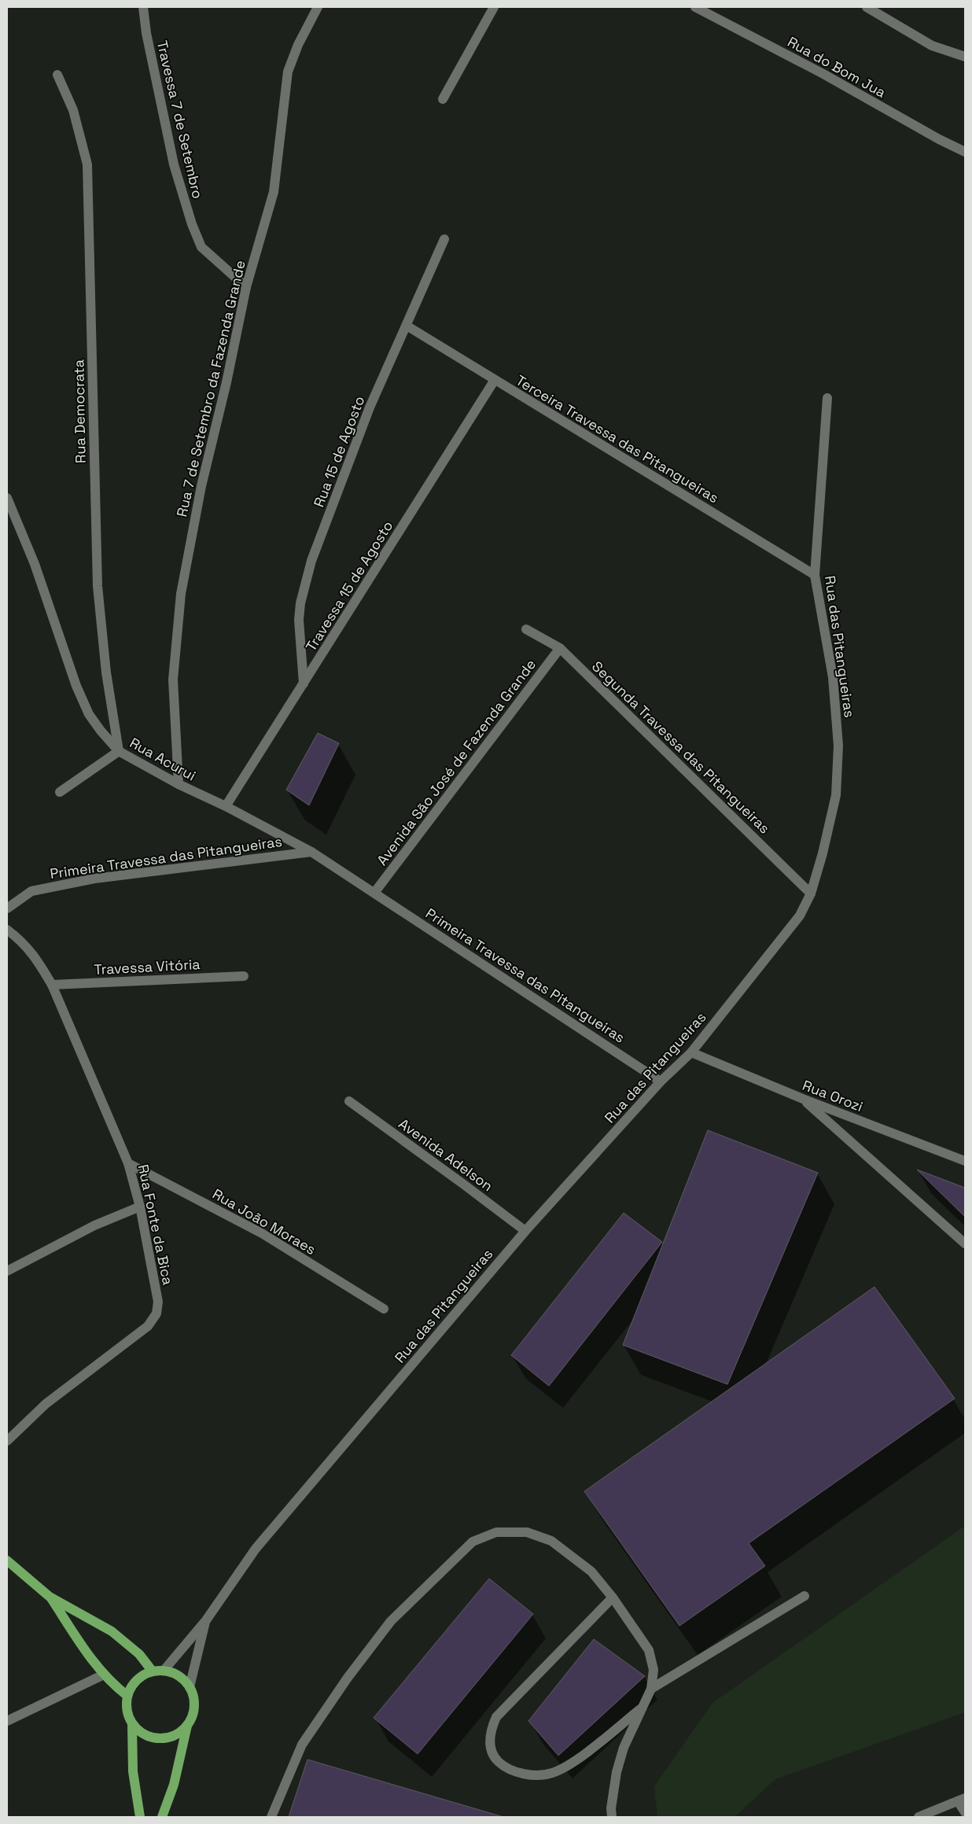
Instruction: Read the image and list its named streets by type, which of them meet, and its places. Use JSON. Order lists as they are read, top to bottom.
{
  "streets": {
    "street": [
      "Rua do Bom Jua",
      "Travessa 7 de Setembro",
      "Rua 7 de Setembro da Fazenda Grande",
      "Rua Democrata",
      "Terceira Travessa das Pitangueiras",
      "Rua 15 de Agosto",
      "Travessa 15 de Agosto",
      "Rua das Pitangueiras",
      "Segunda Travessa das Pitangueiras",
      "Rua Acurui",
      "Avenida São José de Fazenda Grande",
      "Primeira Travessa das Pitangueiras",
      "Travessa Vitória",
      "Rua Orozi",
      "Avenida Adelson",
      "Rua João Moraes",
      "Rua Fonte da Bica"
    ]
  },
  "crossings": [
    ["Travessa 7 de Setembro", "Rua 7 de Setembro da Fazenda Grande"],
    ["Rua 7 de Setembro da Fazenda Grande", "Rua Acurui"],
    ["Rua Democrata", "Rua Acurui"],
    ["Terceira Travessa das Pitangueiras", "Rua 15 de Agosto"],
    ["Terceira Travessa das Pitangueiras", "Travessa 15 de Agosto"],
    ["Terceira Travessa das Pitangueiras", "Rua das Pitangueiras"],
    ["Rua 15 de Agosto", "Travessa 15 de Agosto"],
    ["Travessa 15 de Agosto", "Rua Acurui"],
    ["Rua das Pitangueiras", "Segunda Travessa das Pitangueiras"],
    ["Rua das Pitangueiras", "Primeira Travessa das Pitangueiras"],
    ["Rua das Pitangueiras", "Rua Orozi"],
    ["Rua das Pitangueiras", "Avenida Adelson"],
    ["Segunda Travessa das Pitangueiras", "Avenida São José de Fazenda Grande"],
    ["Rua Acurui", "Avenida São José de Fazenda Grande"],
    ["Rua Acurui", "Primeira Travessa das Pitangueiras"],
    ["Avenida São José de Fazenda Grande", "Primeira Travessa das Pitangueiras"],
    ["Travessa Vitória", "Rua Fonte da Bica"],
    ["Rua João Moraes", "Rua Fonte da Bica"]
  ]
}
